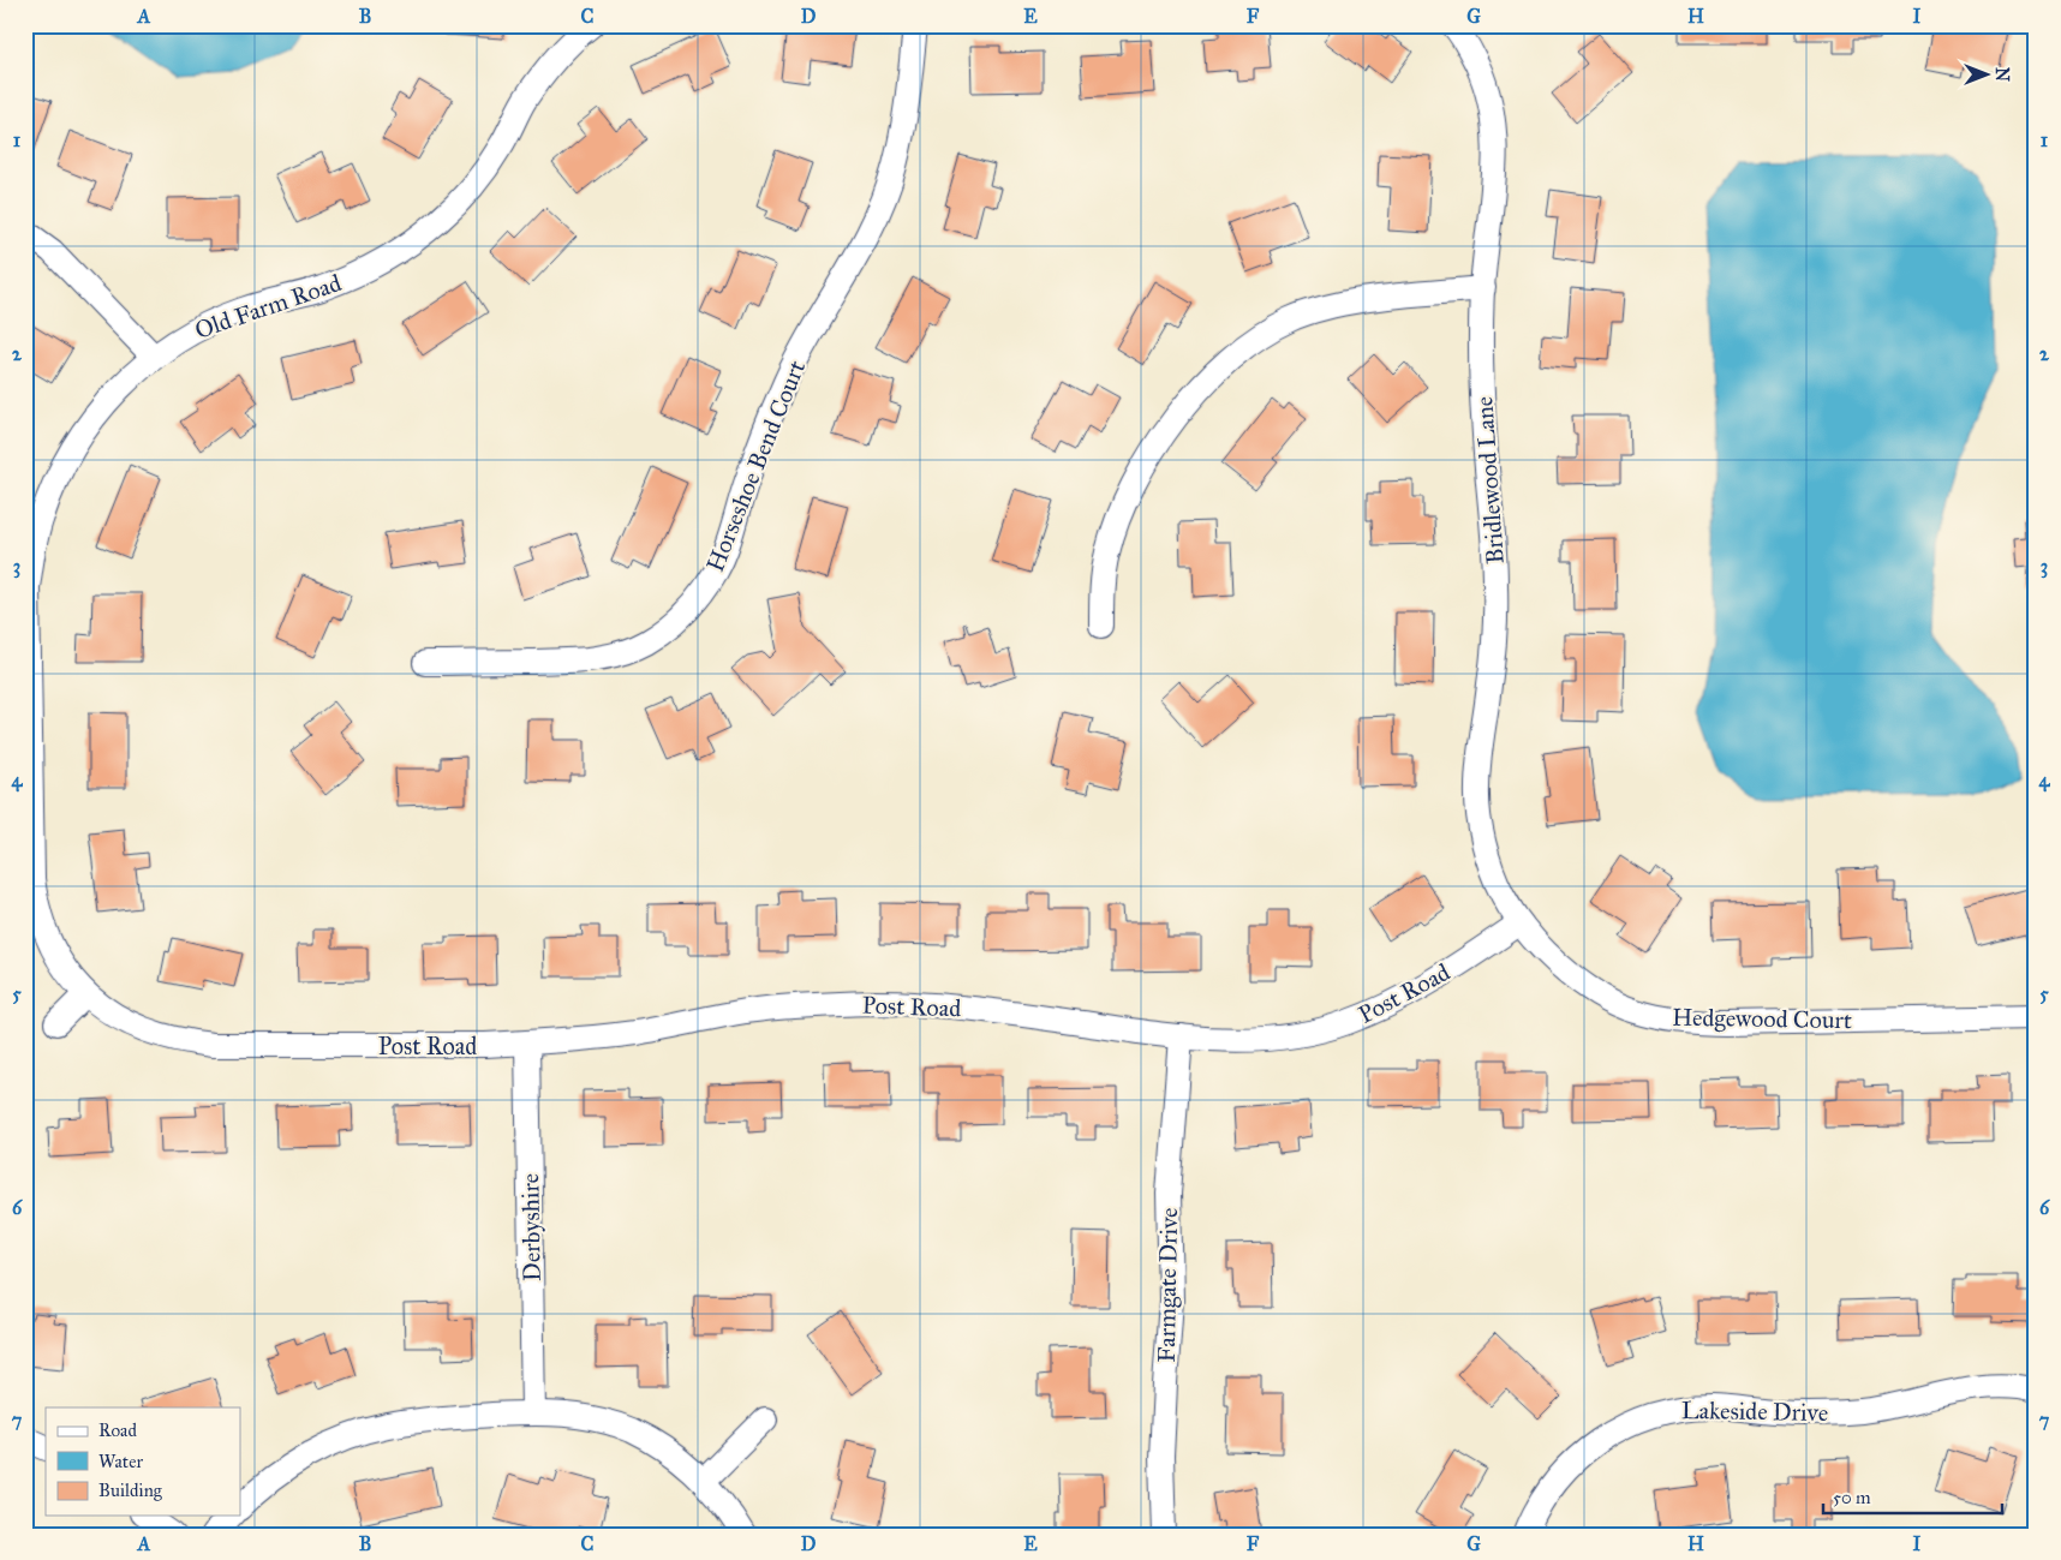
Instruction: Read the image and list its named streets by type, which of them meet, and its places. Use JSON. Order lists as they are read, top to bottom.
{
  "streets": {
    "street": [
      "Old Farm Road",
      "Horseshoe Bend Court",
      "Bridlewood Lane",
      "Post Road",
      "Hedgewood Court",
      "Derbyshire",
      "Farmgate Drive",
      "Lakeside Drive"
    ]
  },
  "crossings": [
    ["Old Farm Road", "Post Road"],
    ["Bridlewood Lane", "Post Road"],
    ["Bridlewood Lane", "Hedgewood Court"],
    ["Post Road", "Hedgewood Court"],
    ["Post Road", "Derbyshire"],
    ["Post Road", "Farmgate Drive"]
  ],
  "legend": ["Road", "Water", "Building"],
  "scale_bar": "50 m",
  "north": "right",
  "grid": {
    "columns": [
      "A",
      "B",
      "C",
      "D",
      "E",
      "F",
      "G",
      "H",
      "I"
    ],
    "rows": [
      "1",
      "2",
      "3",
      "4",
      "5",
      "6",
      "7"
    ]
  }
}
